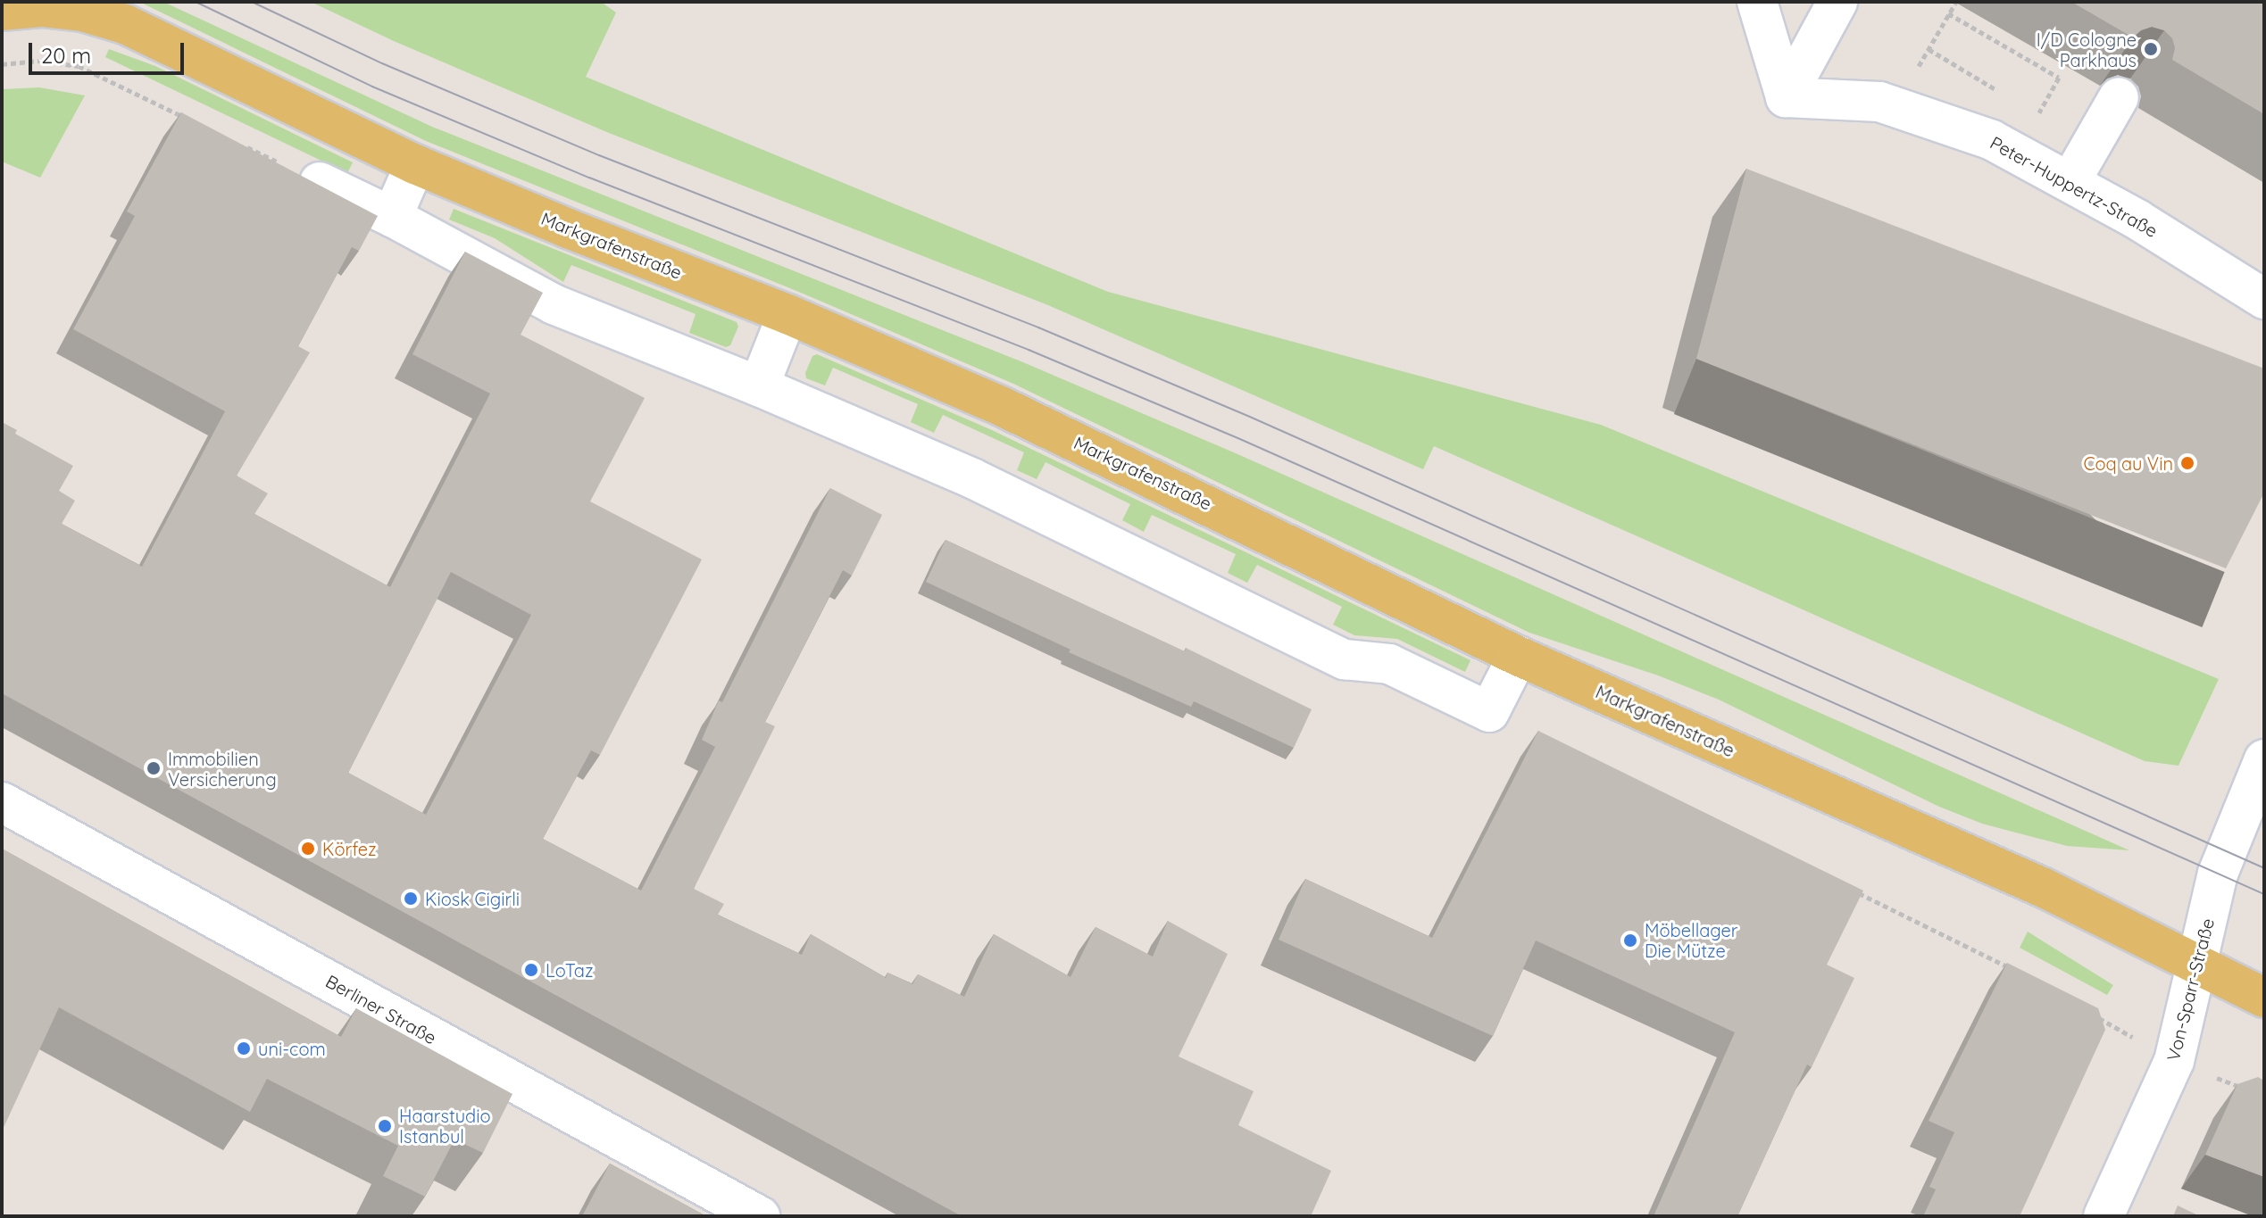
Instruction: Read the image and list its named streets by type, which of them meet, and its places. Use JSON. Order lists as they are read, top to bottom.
{
  "streets": {
    "main road": ["Markgrafenstraße"],
    "street": ["Peter-Huppertz-Straße", "Von-Sparr-Straße", "Berliner Straße"]
  },
  "crossings": [
    ["Markgrafenstraße", "Von-Sparr-Straße"]
  ],
  "places": [
    "I/D Cologne Parkhaus",
    "Coq au Vin",
    "Immobilien Versicherung",
    "Körfez",
    "Kiosk Cigirli",
    "Möbellager Die Mütze",
    "LoTaz",
    "uni-com",
    "Haarstudio Istanbul"
  ],
  "scale_bar": "20 m"
}
